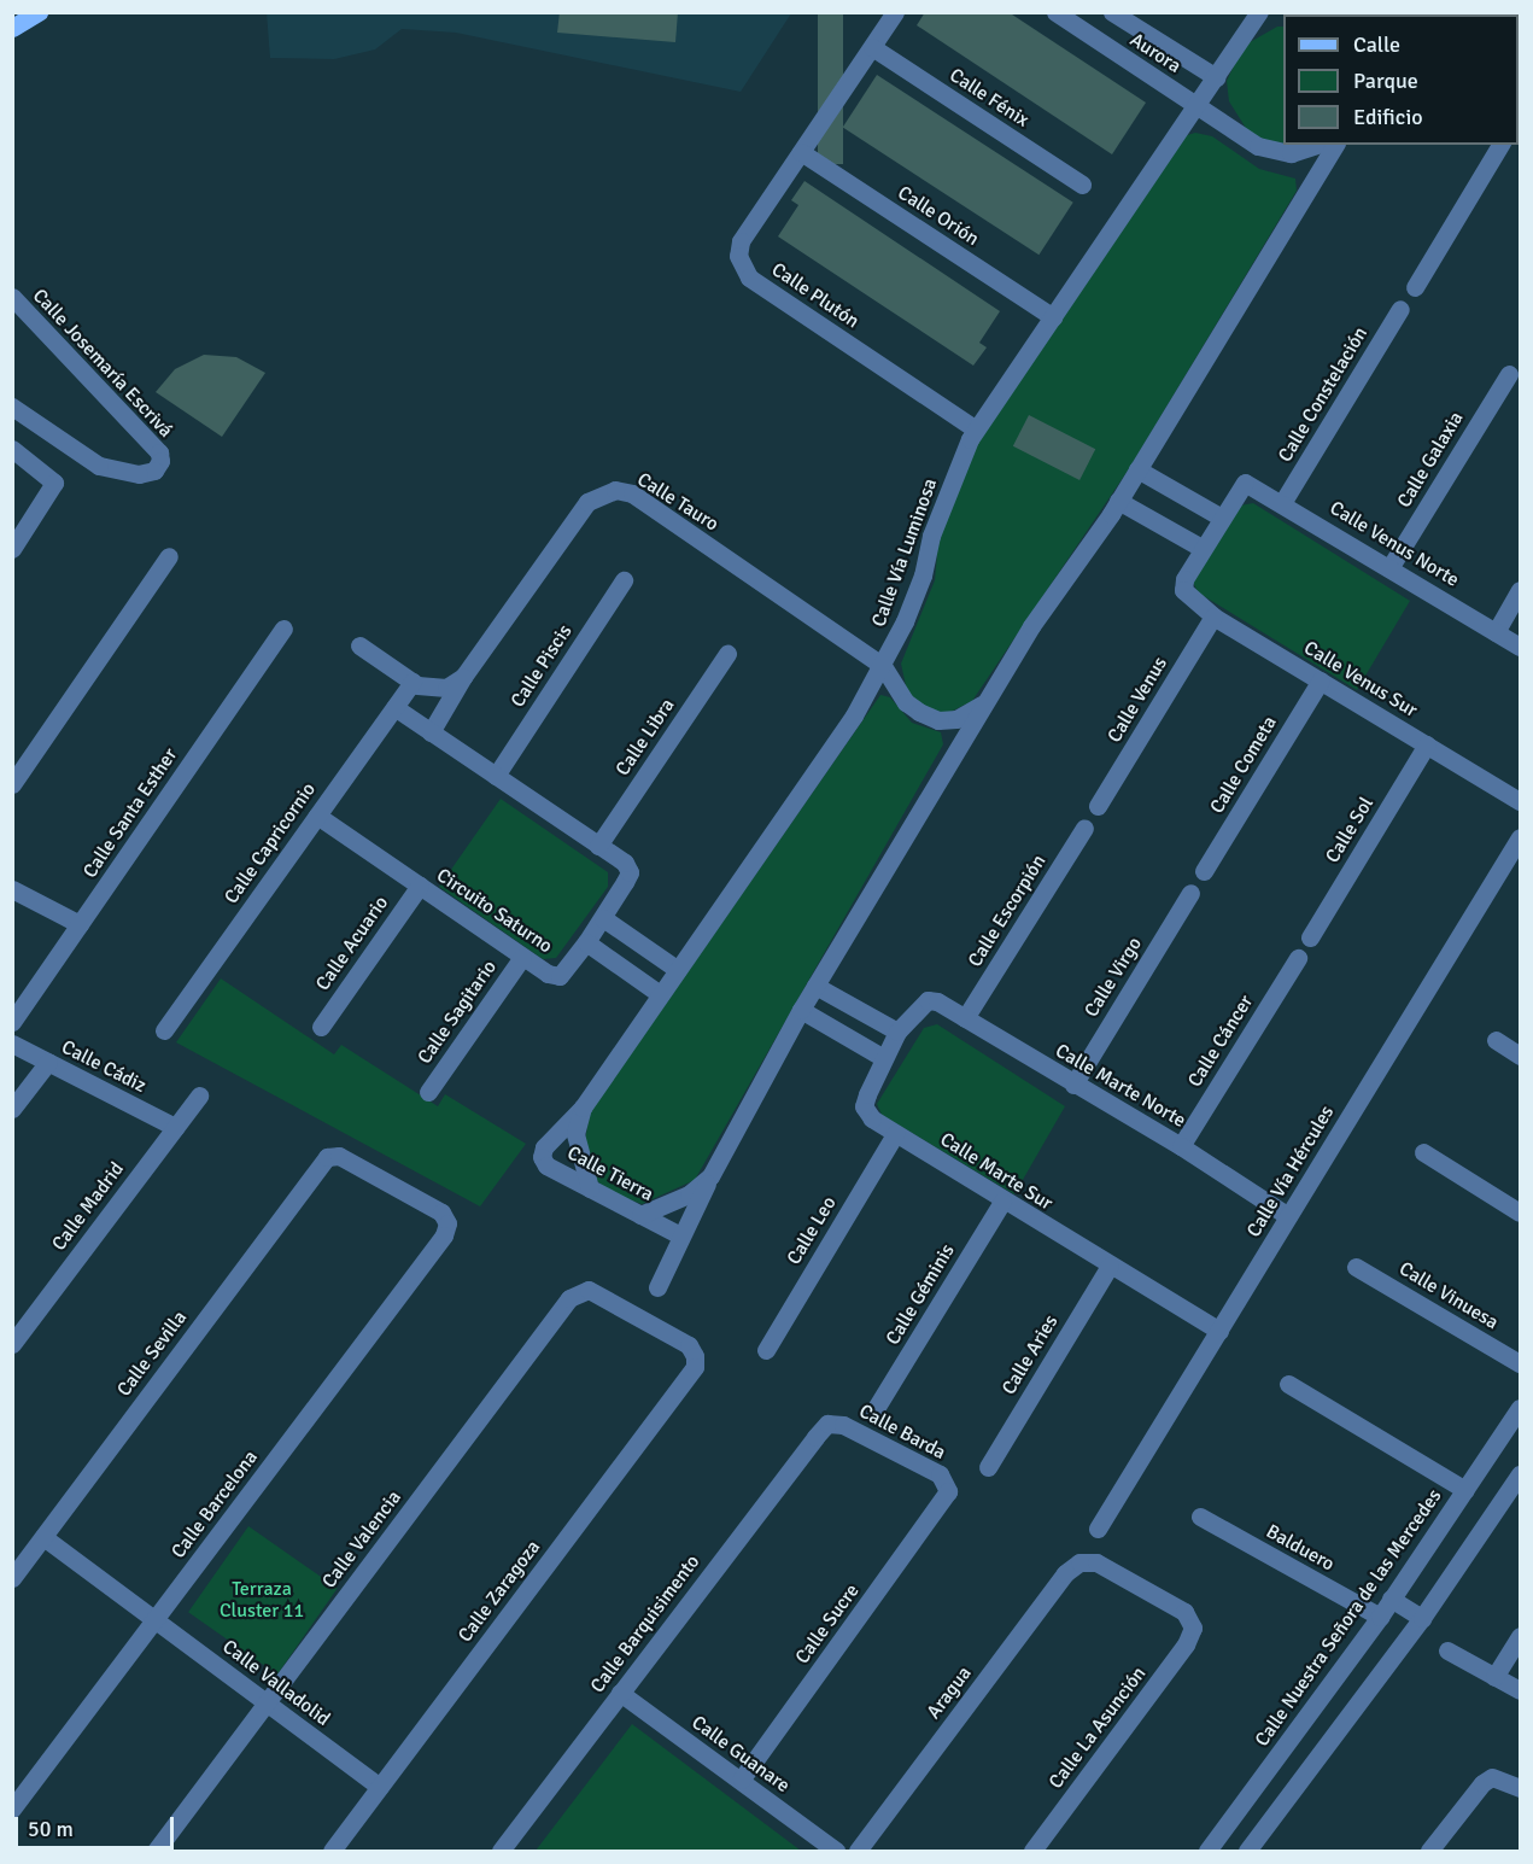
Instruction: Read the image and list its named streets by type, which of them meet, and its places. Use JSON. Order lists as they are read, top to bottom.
{
  "streets": {
    "street": [
      "Aurora",
      "Calle Fénix",
      "Calle Orión",
      "Calle Plutón",
      "Calle Josemaría Escrivá",
      "Calle Constelación",
      "Calle Galaxia",
      "Calle Tauro",
      "Calle Venus Norte",
      "Calle Vía Luminosa",
      "Calle Piscis",
      "Calle Venus Sur",
      "Calle Venus",
      "Calle Libra",
      "Calle Cometa",
      "Calle Santa Esther",
      "Calle Sol",
      "Calle Capricornio",
      "Circuito Saturno",
      "Calle Escorpión",
      "Calle Acuario",
      "Calle Virgo",
      "Calle Sagitario",
      "Calle Cáncer",
      "Calle Cádiz",
      "Calle Marte Norte",
      "Calle Marte Sur",
      "Calle Vía Hércules",
      "Calle Tierra",
      "Calle Madrid",
      "Calle Leo",
      "Calle Géminis",
      "Calle Vinuesa",
      "Calle Sevilla",
      "Calle Aries",
      "Calle Barda",
      "Calle Barcelona",
      "Calle Valencia",
      "Balduero",
      "Calle Zaragoza",
      "Calle Nuestra Señora de las Mercedes",
      "Calle Barquisimento",
      "Calle Sucre",
      "Calle Valladolid",
      "Aragua",
      "Calle La Asunción",
      "Calle Guanare"
    ]
  },
  "crossings": [
    ["Aurora", "Calle Vía Luminosa"],
    ["Calle Fénix", "Calle Plutón"],
    ["Calle Orión", "Calle Plutón"],
    ["Calle Orión", "Calle Vía Luminosa"],
    ["Calle Plutón", "Calle Vía Luminosa"],
    ["Calle Constelación", "Calle Venus Norte"],
    ["Calle Galaxia", "Calle Venus Norte"],
    ["Calle Tauro", "Calle Vía Luminosa"],
    ["Calle Tauro", "Circuito Saturno"],
    ["Calle Vía Luminosa", "Calle Tierra"],
    ["Calle Piscis", "Circuito Saturno"],
    ["Calle Venus Sur", "Calle Venus"],
    ["Calle Venus Sur", "Calle Cometa"],
    ["Calle Venus Sur", "Calle Sol"],
    ["Calle Libra", "Circuito Saturno"],
    ["Calle Capricornio", "Circuito Saturno"],
    ["Circuito Saturno", "Calle Acuario"],
    ["Circuito Saturno", "Calle Sagitario"],
    ["Calle Escorpión", "Calle Marte Norte"],
    ["Calle Virgo", "Calle Marte Norte"],
    ["Calle Cáncer", "Calle Marte Norte"],
    ["Calle Cádiz", "Calle Madrid"],
    ["Calle Marte Norte", "Calle Marte Sur"],
    ["Calle Marte Norte", "Calle Vía Hércules"],
    ["Calle Marte Sur", "Calle Vía Hércules"],
    ["Calle Marte Sur", "Calle Leo"],
    ["Calle Marte Sur", "Calle Géminis"],
    ["Calle Marte Sur", "Calle Aries"],
    ["Calle Sevilla", "Calle Barcelona"],
    ["Calle Sevilla", "Calle Valladolid"],
    ["Calle Barda", "Calle Barquisimento"],
    ["Calle Barda", "Calle Sucre"],
    ["Calle Barcelona", "Calle Valladolid"],
    ["Calle Valencia", "Calle Zaragoza"],
    ["Calle Valencia", "Calle Valladolid"],
    ["Balduero", "Calle Nuestra Señora de las Mercedes"],
    ["Calle Zaragoza", "Calle Valladolid"],
    ["Calle Barquisimento", "Calle Guanare"],
    ["Calle Sucre", "Calle Guanare"],
    ["Aragua", "Calle La Asunción"]
  ],
  "parks": ["Terraza Cluster 11"],
  "legend": ["Calle", "Parque", "Edificio"],
  "scale_bar": "50 m"
}
